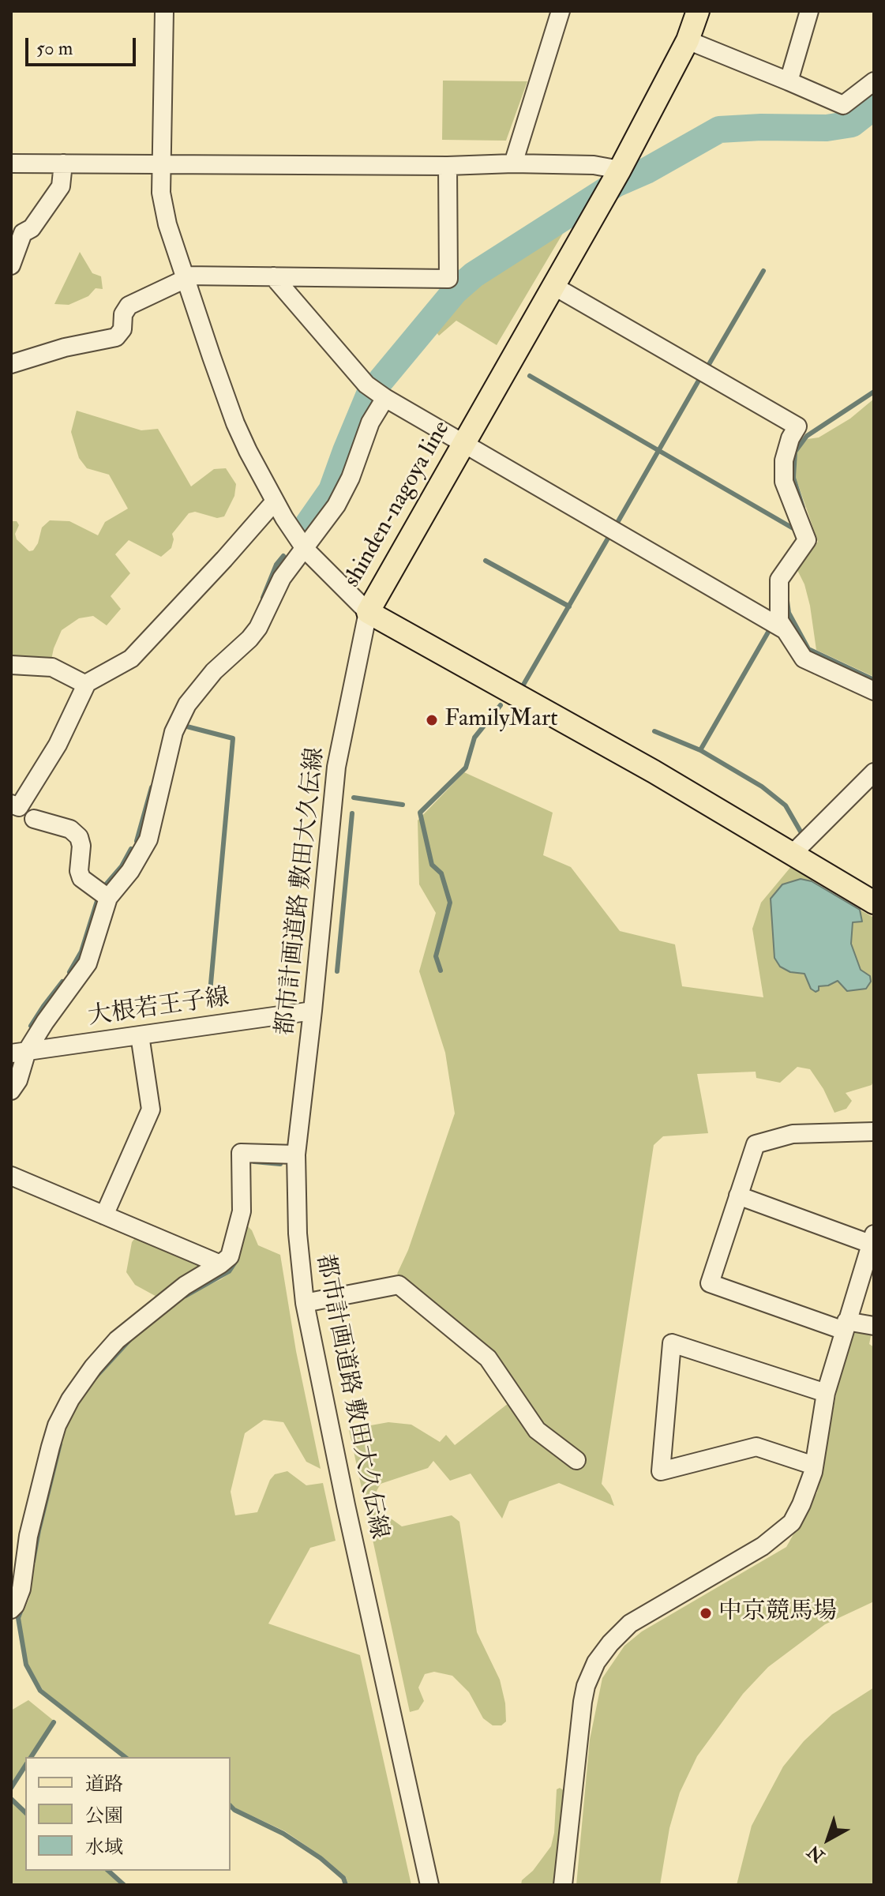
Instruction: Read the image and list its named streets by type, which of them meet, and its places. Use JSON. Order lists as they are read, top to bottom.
{
  "streets": {
    "main road": ["shinden-nagoya line"],
    "street": ["都市計画道路 敷田大久伝線", "大根若王子線"]
  },
  "crossings": [
    ["shinden-nagoya line", "都市計画道路 敷田大久伝線"],
    ["都市計画道路 敷田大久伝線", "大根若王子線"]
  ],
  "places": ["FamilyMart", "中京競馬場"],
  "legend": ["道路", "公園", "水域"],
  "scale_bar": "50 m",
  "north": "bottom left"
}
